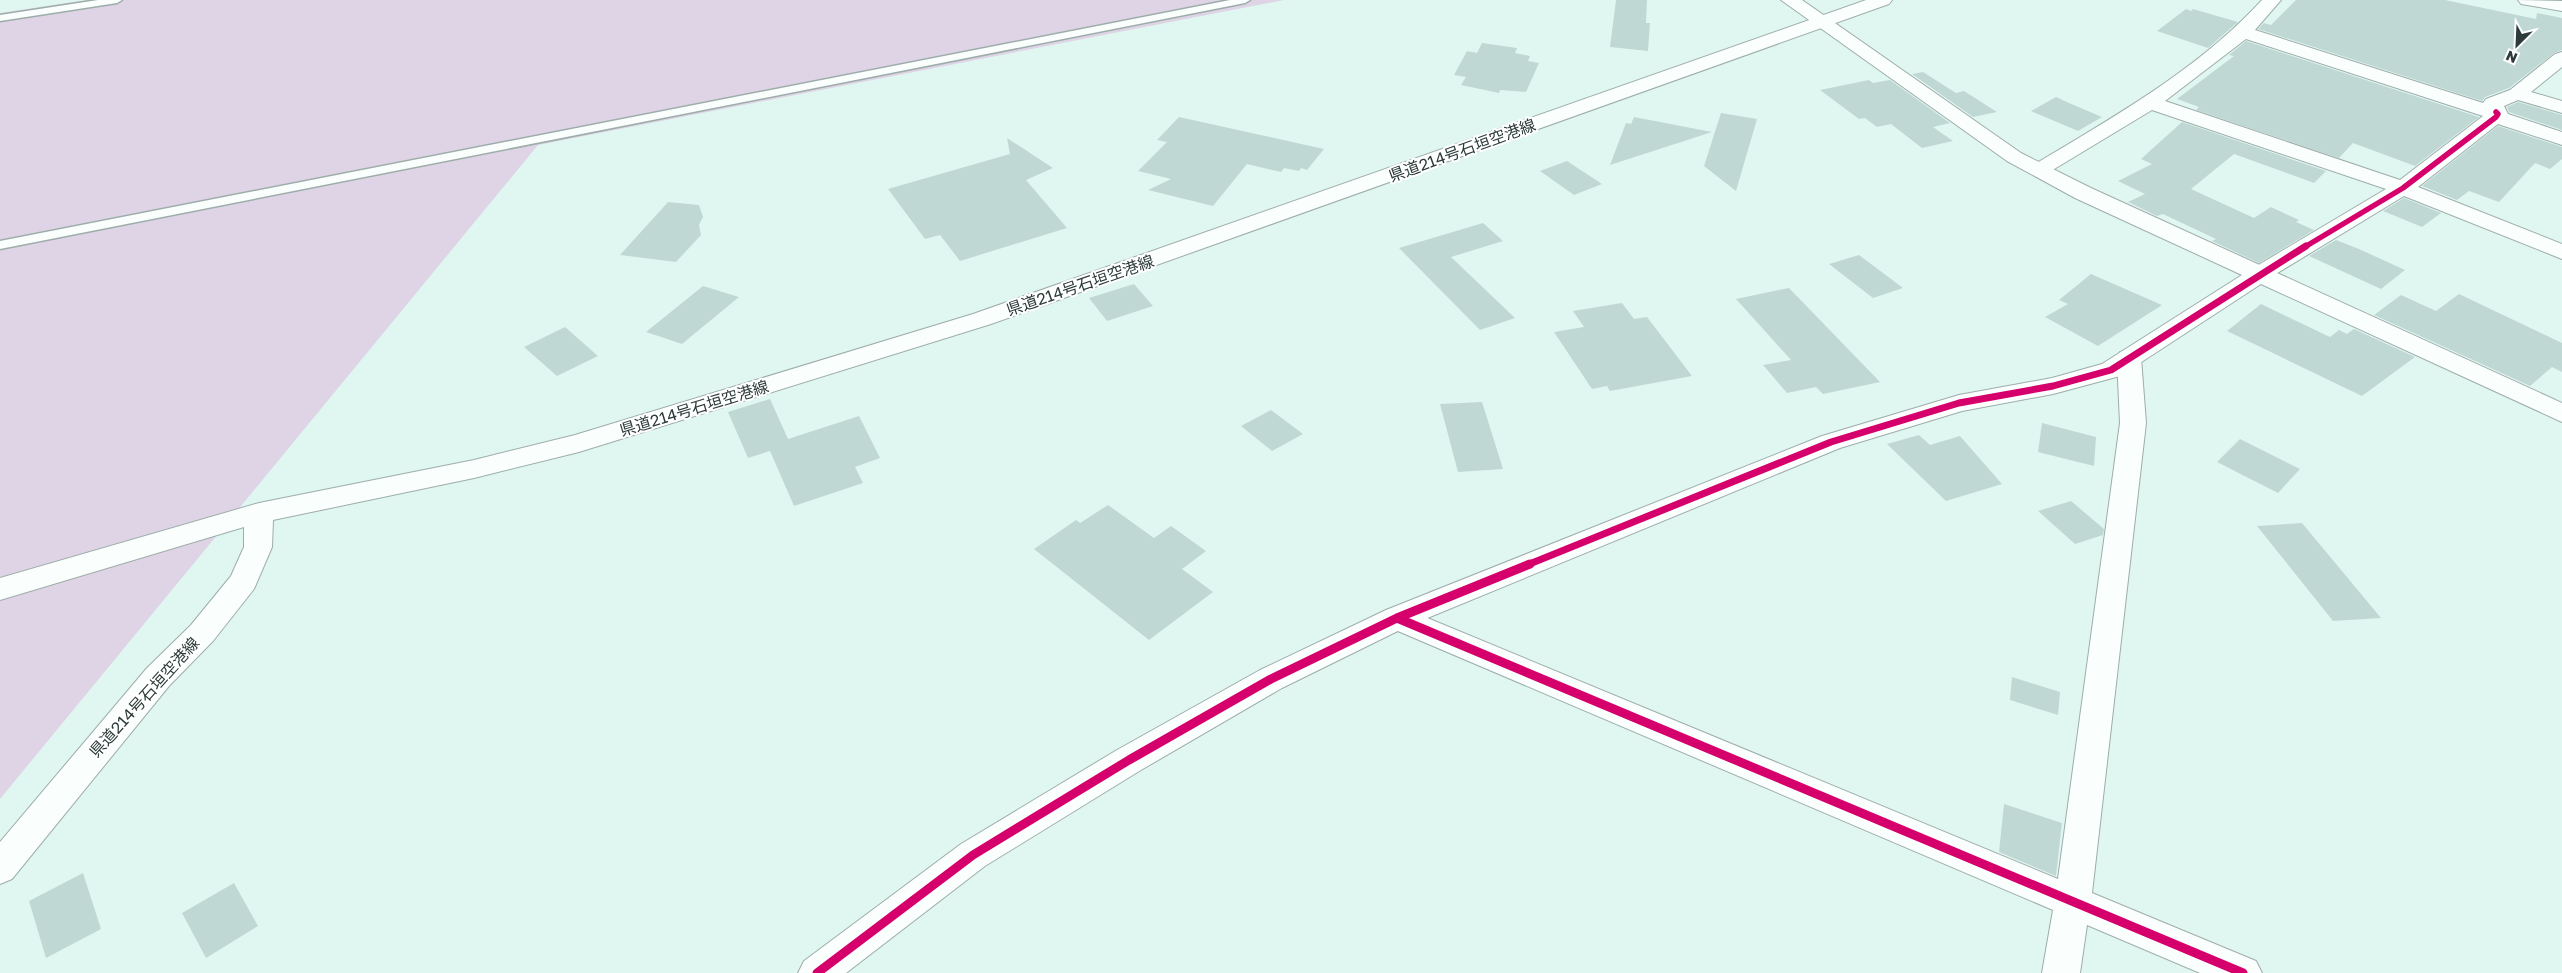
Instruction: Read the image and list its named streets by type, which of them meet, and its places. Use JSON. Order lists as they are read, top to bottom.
{
  "streets": {
    "main road": ["県道214号石垣空港線"]
  },
  "north": "bottom left"
}
